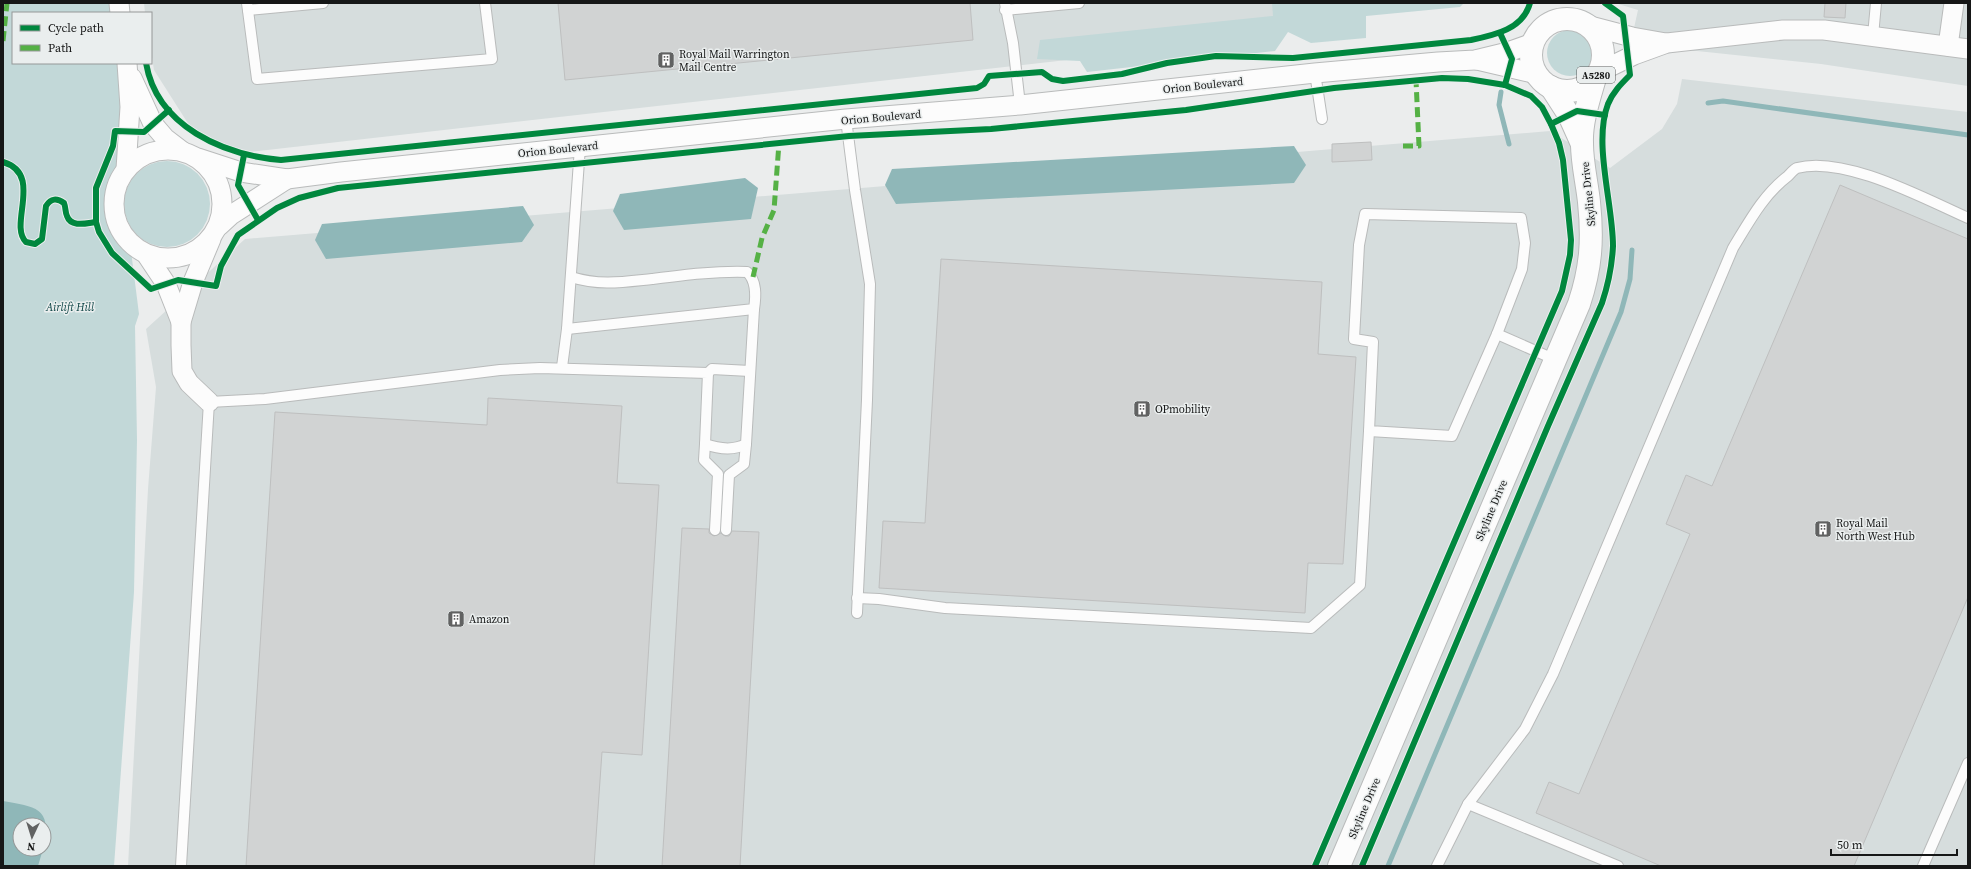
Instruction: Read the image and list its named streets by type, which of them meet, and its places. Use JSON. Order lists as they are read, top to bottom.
{
  "streets": {
    "main road": ["A5280", "Skyline Drive"],
    "street": ["Orion Boulevard"]
  },
  "crossings": [
    ["A5280", "Orion Boulevard"],
    ["A5280", "Skyline Drive"],
    ["Orion Boulevard", "Skyline Drive"]
  ],
  "parks": ["Airlift Hill"],
  "places": {
    "building": [
      "Royal Mail Warrington Mail Centre",
      "OPmobility",
      "Royal Mail North West Hub",
      "Amazon"
    ]
  },
  "legend": ["Cycle path", "Path"],
  "scale_bar": "50 m",
  "north": "bottom"
}
